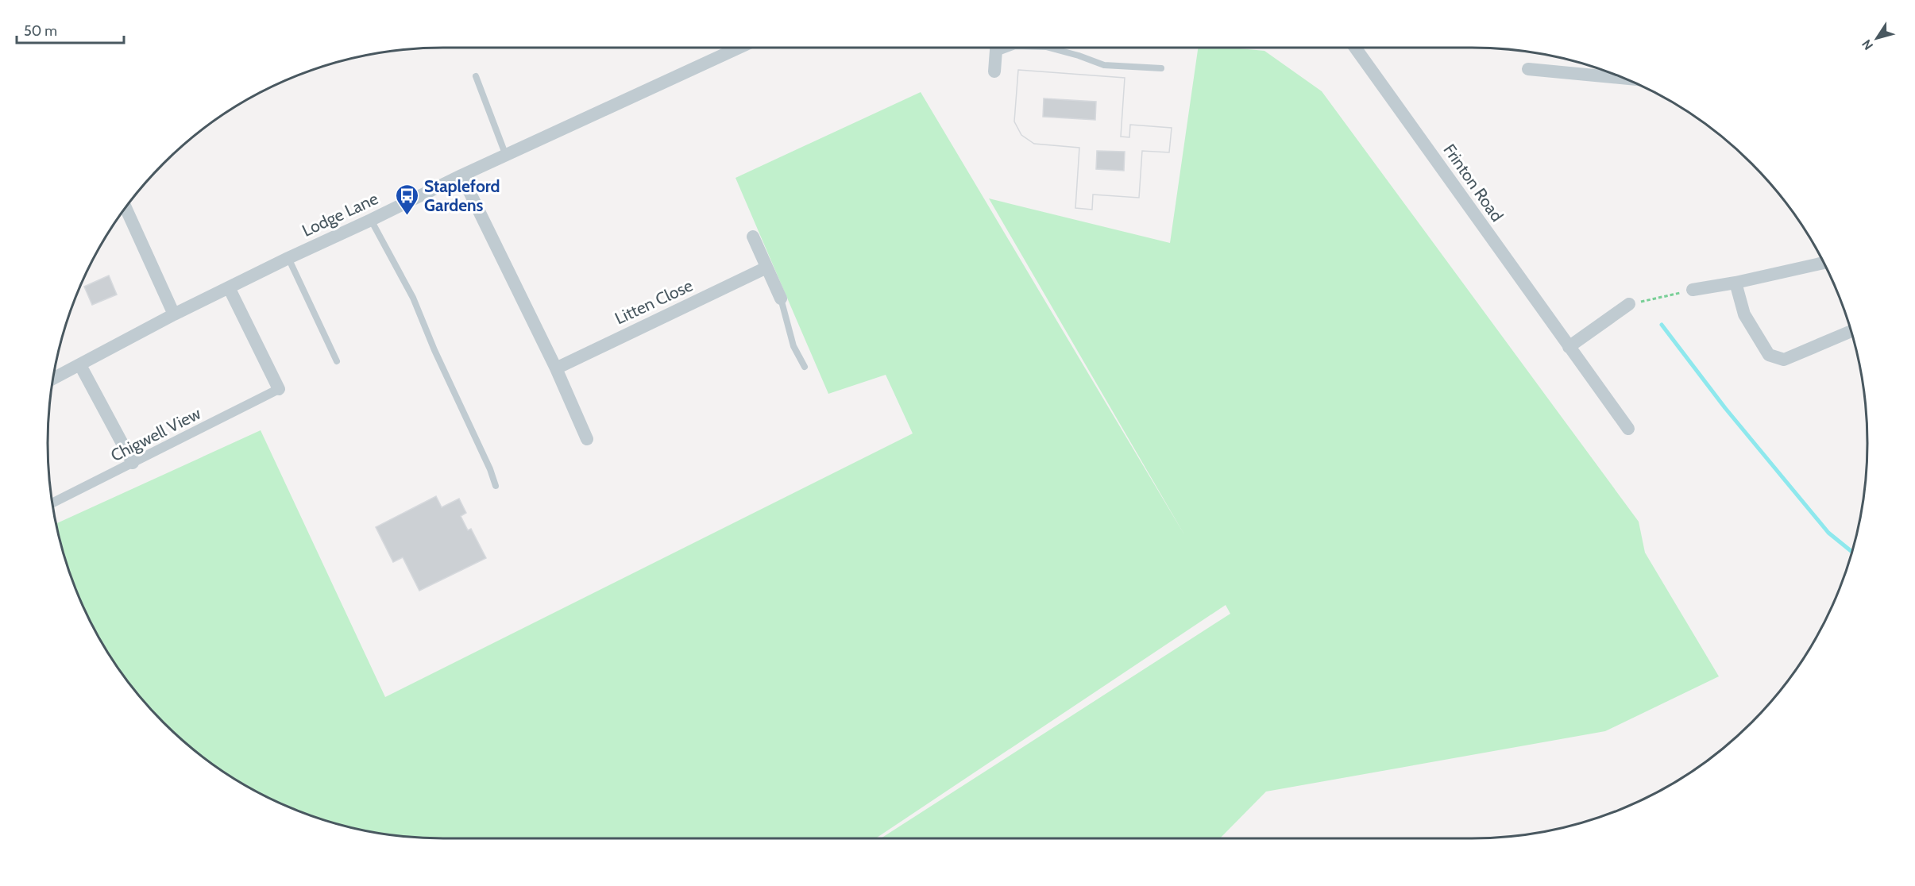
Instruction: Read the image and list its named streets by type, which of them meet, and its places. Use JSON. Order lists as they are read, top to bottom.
{
  "streets": {
    "street": [
      "Frinton Road",
      "Lodge Lane",
      "Litten Close",
      "Chigwell View"
    ]
  },
  "places": {
    "bus stop": ["Stapleford Gardens"]
  },
  "scale_bar": "50 m",
  "north": "bottom left"
}
